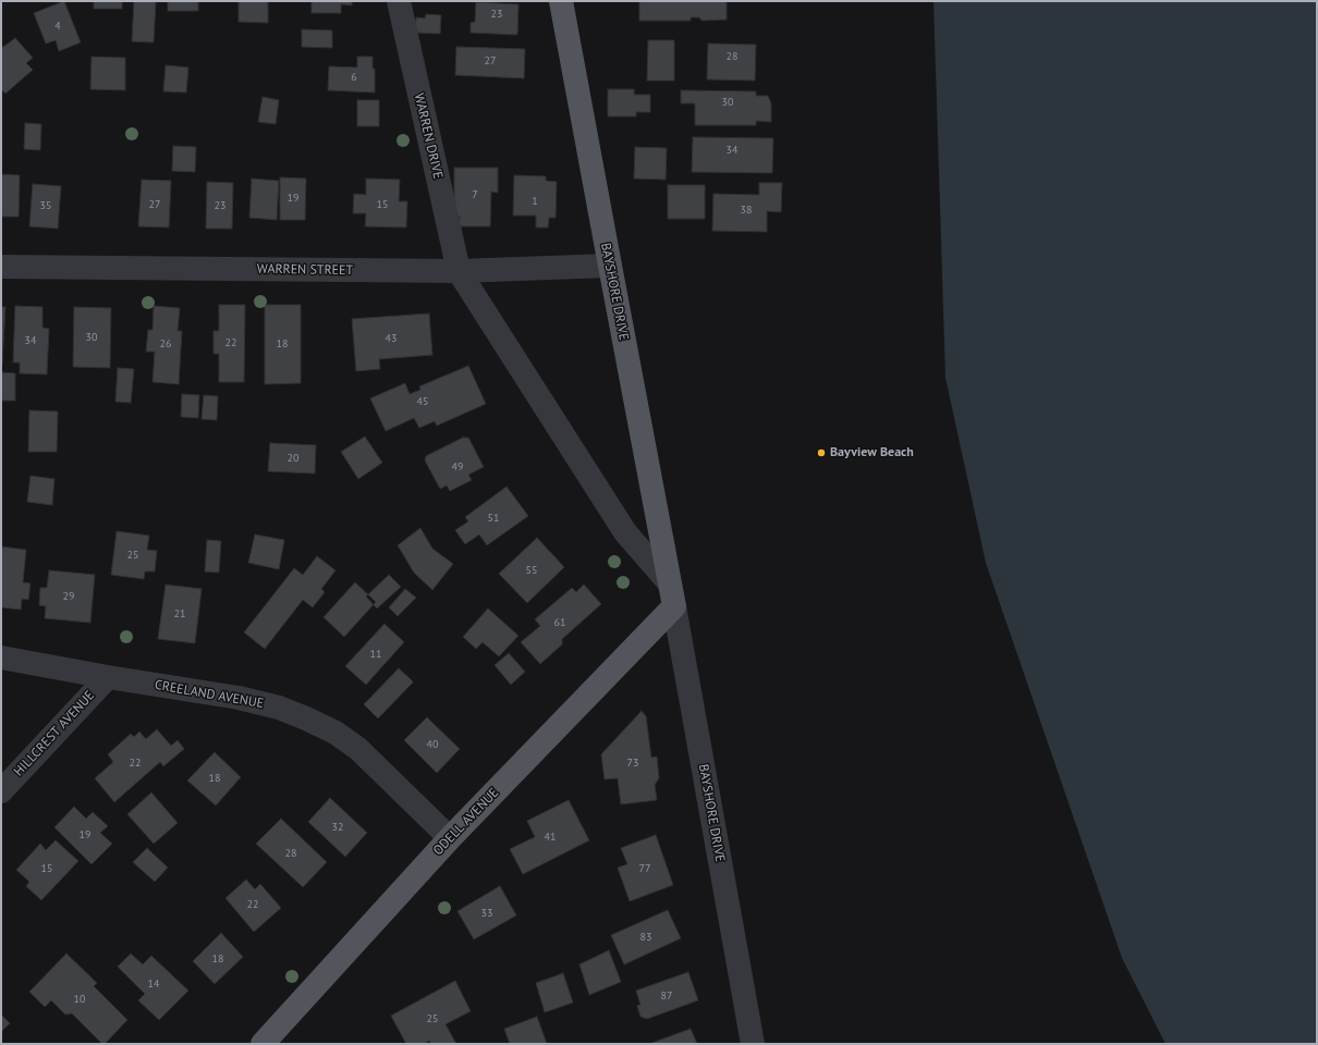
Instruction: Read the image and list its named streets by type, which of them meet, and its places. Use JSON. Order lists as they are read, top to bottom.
{
  "streets": {
    "main road": ["BAYSHORE DRIVE", "ODELL AVENUE"],
    "street": [
      "WARREN DRIVE",
      "WARREN STREET",
      "CREELAND AVENUE",
      "HILLCREST AVENUE"
    ]
  },
  "crossings": [
    ["WARREN DRIVE", "WARREN STREET"],
    ["WARREN DRIVE", "BAYSHORE DRIVE"],
    ["WARREN STREET", "BAYSHORE DRIVE"],
    ["BAYSHORE DRIVE", "ODELL AVENUE"],
    ["CREELAND AVENUE", "HILLCREST AVENUE"],
    ["CREELAND AVENUE", "ODELL AVENUE"]
  ],
  "places": ["Bayview Beach"],
  "house_numbers": [
    "23",
    "4",
    "28",
    "27",
    "6",
    "30",
    "34",
    "7",
    "19",
    "1",
    "27",
    "15",
    "35",
    "23",
    "38",
    "30",
    "43",
    "34",
    "22",
    "26",
    "18",
    "45",
    "20",
    "49",
    "51",
    "25",
    "55",
    "29",
    "21",
    "61",
    "11",
    "40",
    "22",
    "73",
    "18",
    "32",
    "19",
    "41",
    "28",
    "15",
    "77",
    "22",
    "33",
    "83",
    "18",
    "14",
    "87",
    "10",
    "25"
  ]
}
